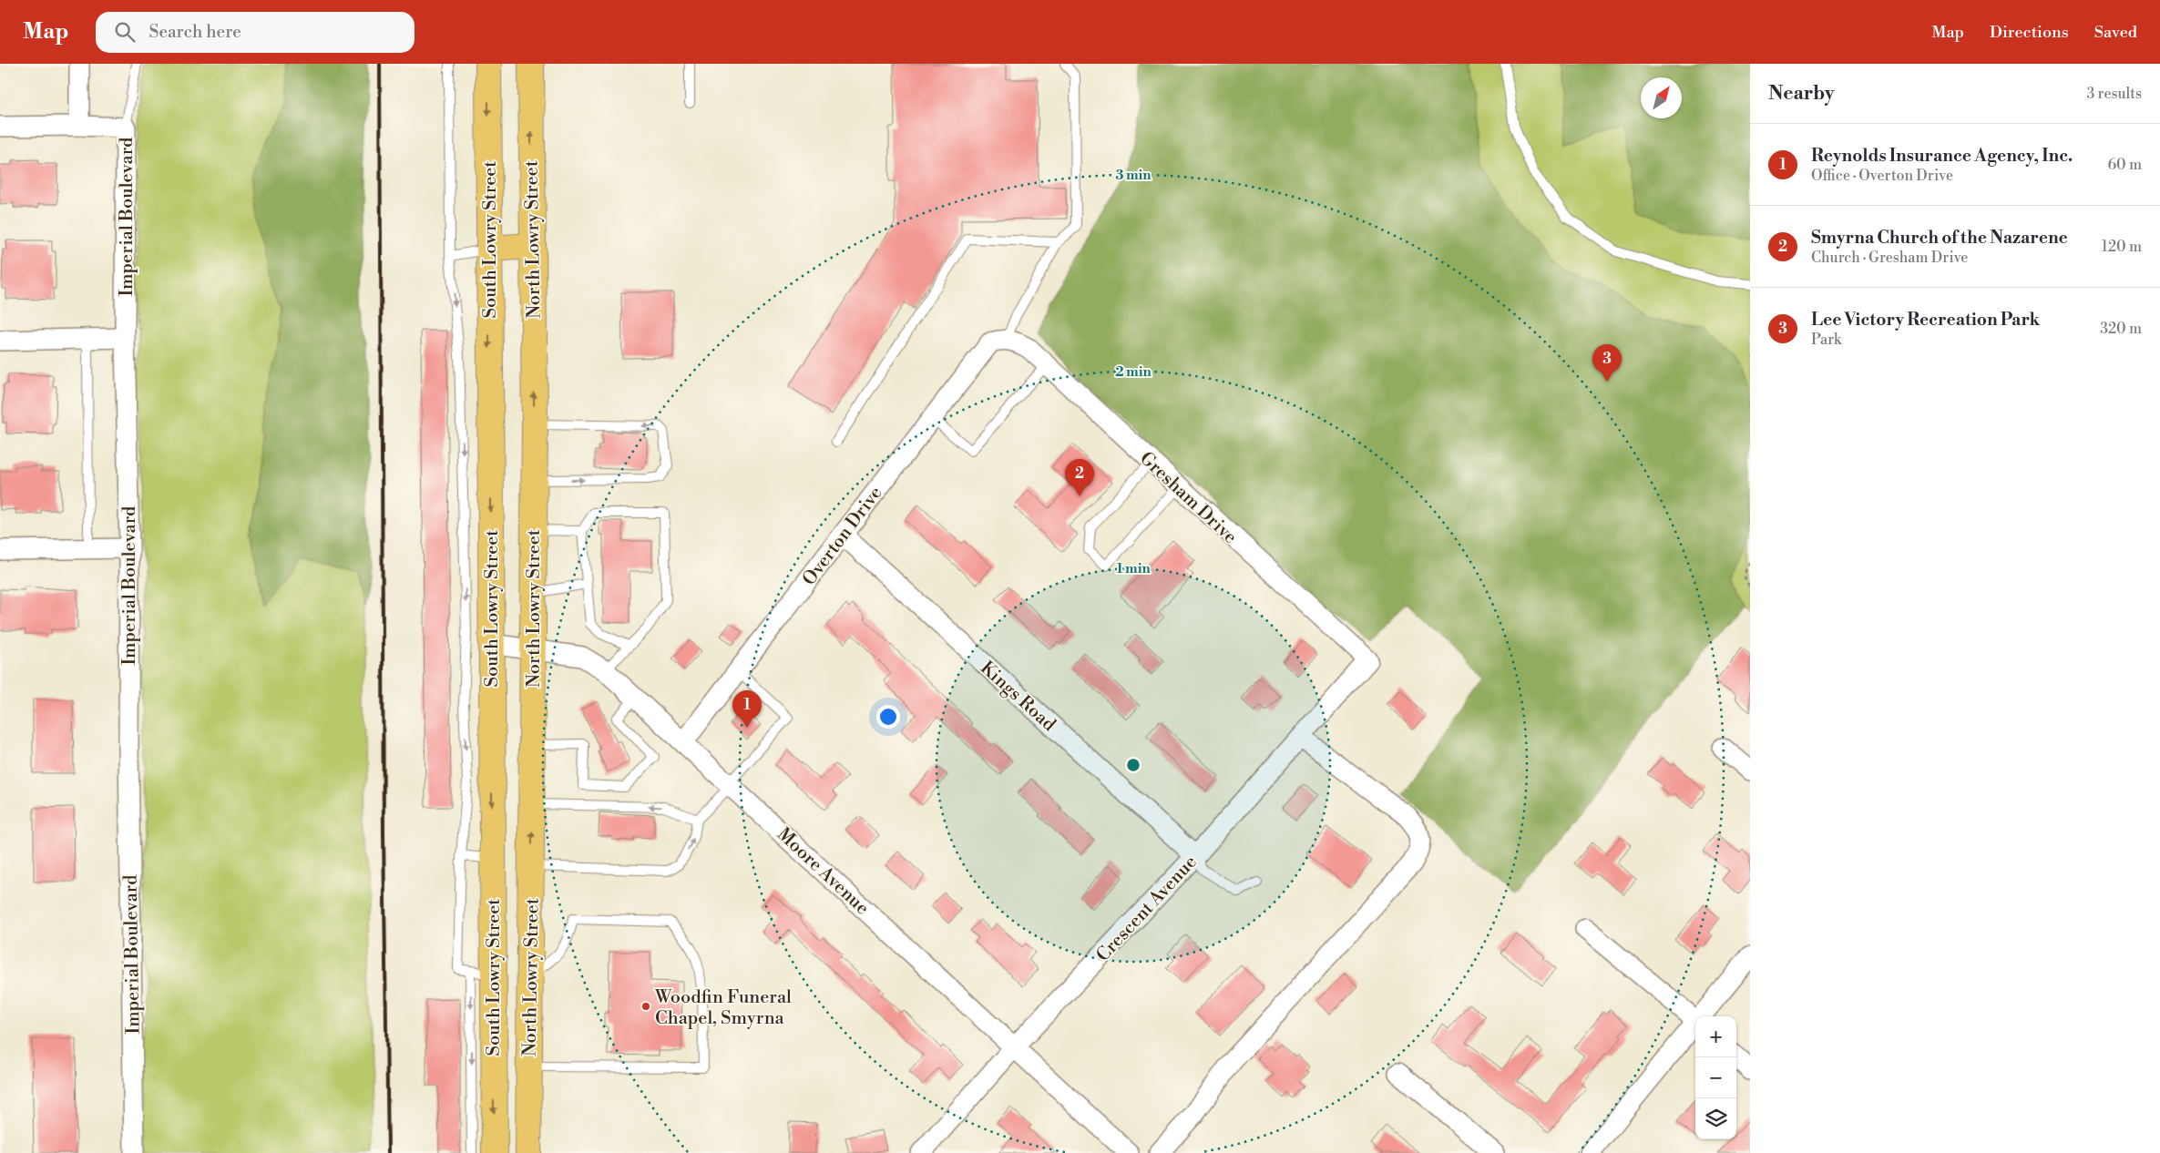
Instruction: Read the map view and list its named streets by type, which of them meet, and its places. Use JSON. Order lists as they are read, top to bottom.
{
  "streets": {
    "main road": ["South Lowry Street", "North Lowry Street"],
    "street": [
      "Imperial Boulevard",
      "Gresham Drive",
      "Overton Drive",
      "Kings Road",
      "Moore Avenue",
      "Crescent Avenue"
    ]
  },
  "crossings": [
    ["South Lowry Street", "Moore Avenue"],
    ["North Lowry Street", "Moore Avenue"],
    ["Gresham Drive", "Overton Drive"],
    ["Gresham Drive", "Crescent Avenue"],
    ["Overton Drive", "Kings Road"],
    ["Overton Drive", "Moore Avenue"],
    ["Kings Road", "Crescent Avenue"],
    ["Moore Avenue", "Crescent Avenue"]
  ],
  "one_way": ["South Lowry Street", "North Lowry Street"],
  "places": ["Woodfin Funeral Chapel, Smyrna"],
  "north": "top right",
  "page": {
    "header": "Map",
    "search": "Search here",
    "nav": ["Map", "Directions", "Saved"],
    "heading": ["Nearby", "3 results"],
    "list": [
      {
        "mark": "1",
        "name": "Reynolds Insurance Agency, Inc.",
        "note": "Office · Overton Drive",
        "value": "60 m"
      },
      {
        "mark": "2",
        "name": "Smyrna Church of the Nazarene",
        "note": "Church · Gresham Drive",
        "value": "120 m"
      },
      {
        "mark": "3",
        "name": "Lee Victory Recreation Park",
        "note": "Park",
        "value": "320 m"
      }
    ],
    "pins": ["3", "2", "1"],
    "map_buttons": ["+", "−"]
  },
  "rings": ["3 min", "2 min", "1 min"]
}
